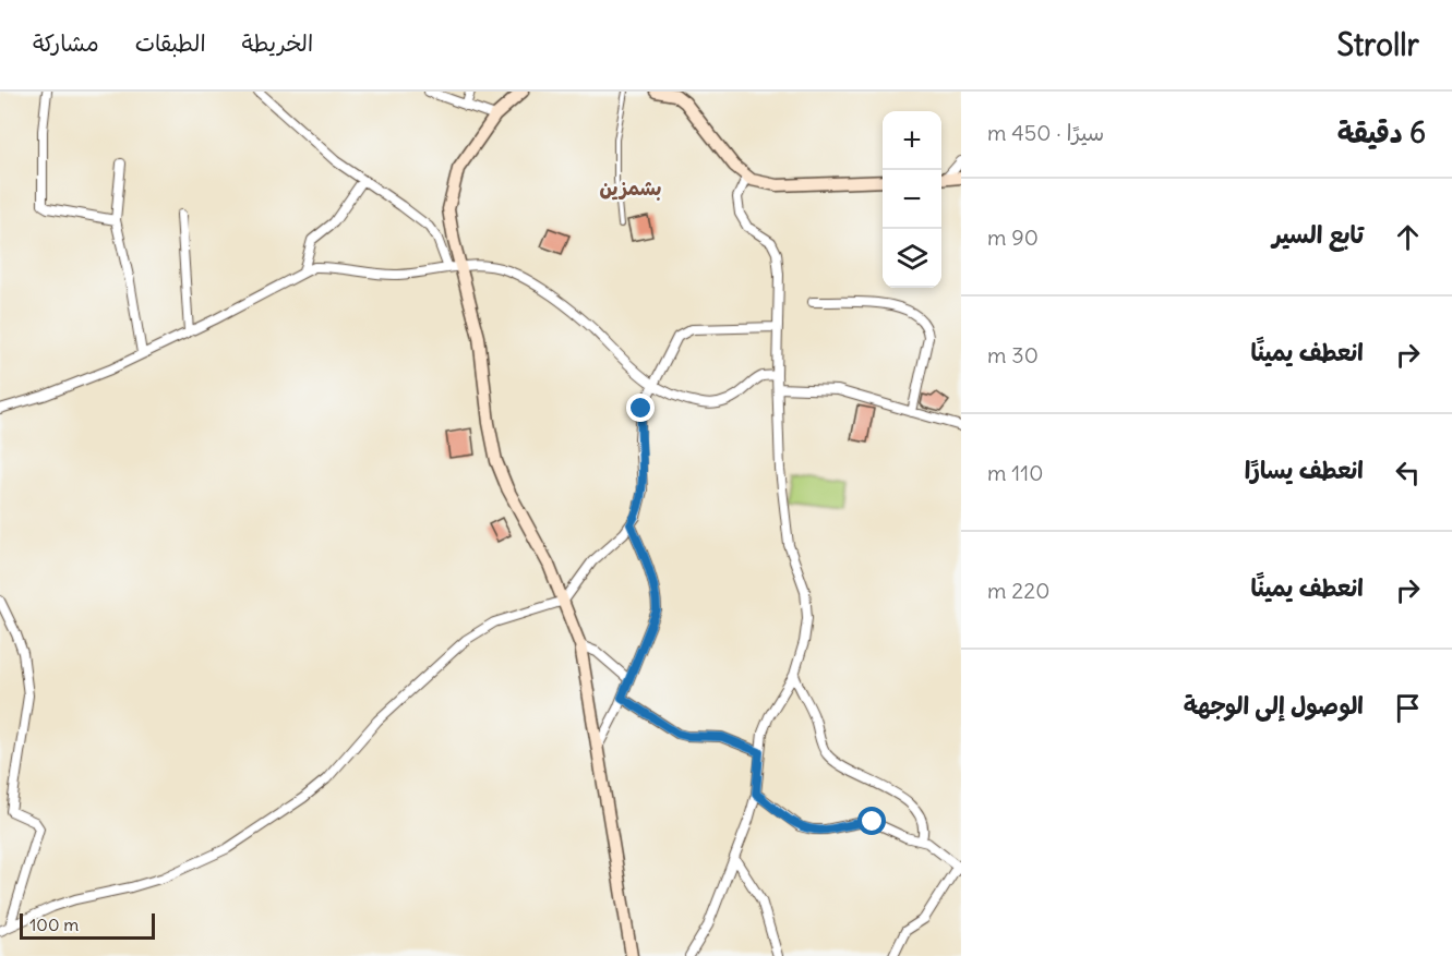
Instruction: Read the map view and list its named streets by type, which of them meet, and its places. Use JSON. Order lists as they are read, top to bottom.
{
  "districts": ["بشمزين"],
  "scale_bar": "100 m",
  "page": {
    "header": "Strollr",
    "nav": ["الخريطة", "الطبقات", "مشاركة"],
    "heading": ["6 دقيقة", "سيرًا · 450 m"],
    "map_buttons": ["+", "−"],
    "list": [
      ["تابع السير", "90 m"],
      ["انعطف يمينًا", "30 m"],
      ["انعطف يسارًا", "110 m"],
      ["انعطف يمينًا", "220 m"],
      "الوصول إلى الوجهة"
    ],
    "scale": "100 m"
  }
}
